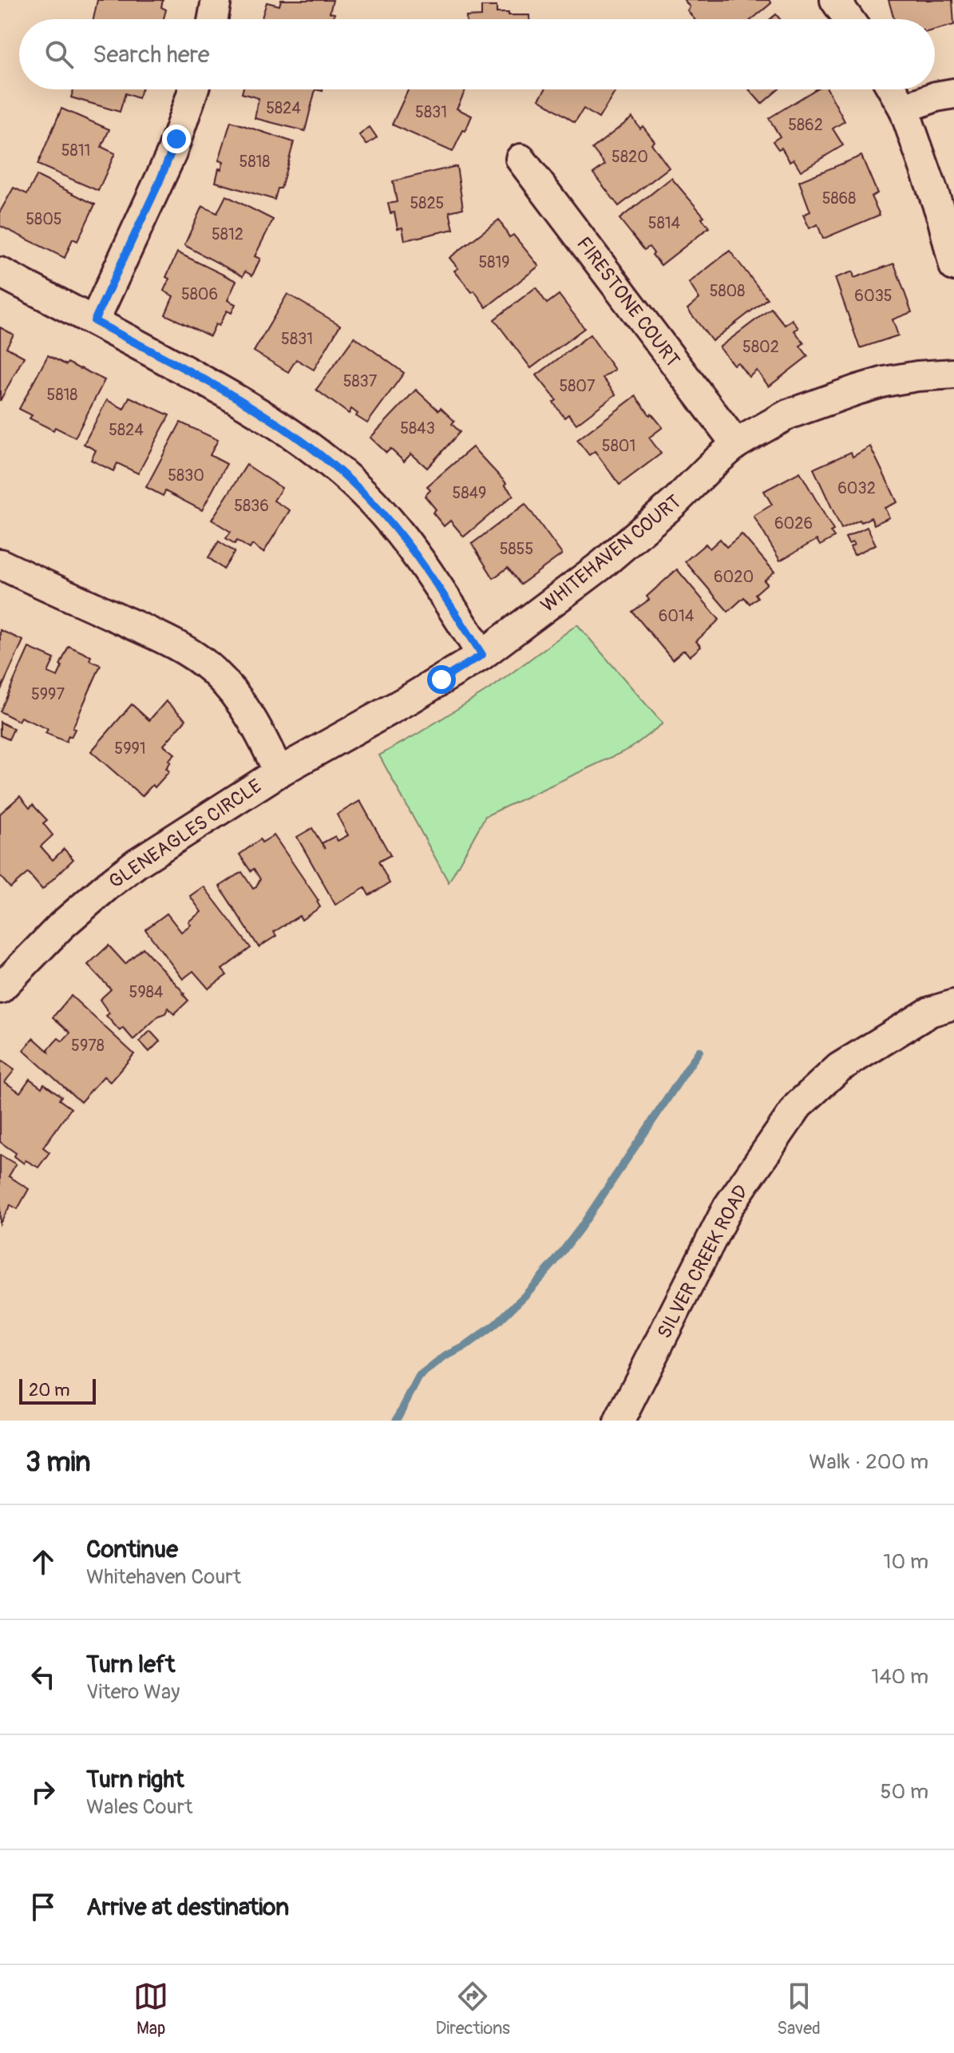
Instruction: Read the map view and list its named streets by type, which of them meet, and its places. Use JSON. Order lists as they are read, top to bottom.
{
  "streets": {
    "street": [
      "FIRESTONE COURT",
      "WHITEHAVEN COURT",
      "GLENEAGLES CIRCLE",
      "SILVER CREEK ROAD"
    ]
  },
  "crossings": [
    ["FIRESTONE COURT", "WHITEHAVEN COURT"],
    ["WHITEHAVEN COURT", "GLENEAGLES CIRCLE"]
  ],
  "house_numbers": [
    "5824",
    "5831",
    "5862",
    "5811",
    "5820",
    "5818",
    "5868",
    "5825",
    "5805",
    "5814",
    "5812",
    "5819",
    "5808",
    "5806",
    "6035",
    "5831",
    "5802",
    "5837",
    "5807",
    "5818",
    "5843",
    "5824",
    "5801",
    "5830",
    "6032",
    "5849",
    "5836",
    "6026",
    "5855",
    "6020",
    "6014",
    "5997",
    "5991",
    "5984",
    "5978"
  ],
  "scale_bar": "20 m",
  "page": {
    "search": "Search here",
    "scale": "20 m",
    "heading": ["3 min", "Walk · 200 m"],
    "list": [
      ["Continue", "Whitehaven Court", "10 m"],
      ["Turn left", "Vitero Way", "140 m"],
      ["Turn right", "Wales Court", "50 m"],
      "Arrive at destination"
    ],
    "nav": ["Map", "Directions", "Saved"]
  }
}
